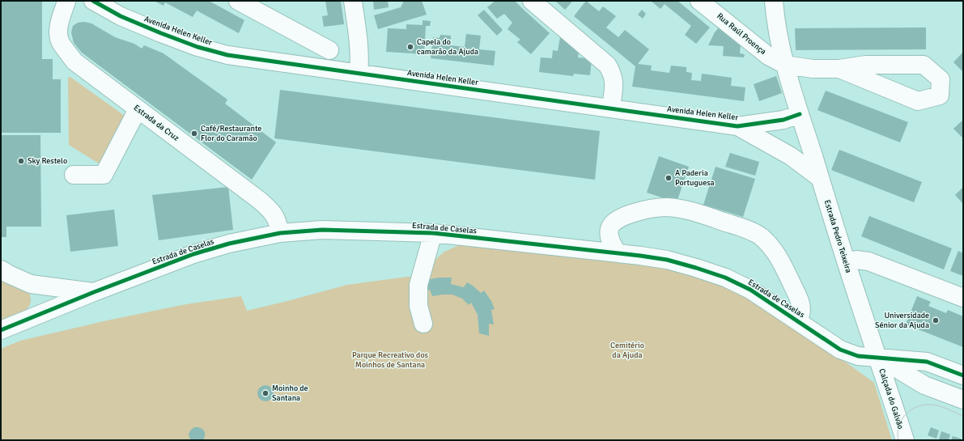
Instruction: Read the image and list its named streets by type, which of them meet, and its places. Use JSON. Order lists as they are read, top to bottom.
{
  "streets": {
    "street": [
      "Avenida Helen Keller",
      "Rua Raúl Proença",
      "Estrada da Cruz",
      "Estrada de Caselas",
      "Estrada Pedro Teixeira",
      "Calçada do Galvão"
    ]
  },
  "crossings": [
    ["Avenida Helen Keller", "Estrada Pedro Teixeira"],
    ["Rua Raúl Proença", "Estrada Pedro Teixeira"],
    ["Estrada da Cruz", "Estrada de Caselas"],
    ["Estrada de Caselas", "Estrada Pedro Teixeira"],
    ["Estrada de Caselas", "Calçada do Galvão"],
    ["Estrada Pedro Teixeira", "Calçada do Galvão"]
  ],
  "parks": ["Cemitério da Ajuda", "Parque Recreativo dos Moinhos de Santana"],
  "places": [
    "Capela do camarão da Ajuda",
    "Café/Restaurante Flor do Caramão",
    "Sky Restelo",
    "A Paderia Portuguesa",
    "Universidade Sénior da Ajuda",
    "Moinho de Santana"
  ]
}
